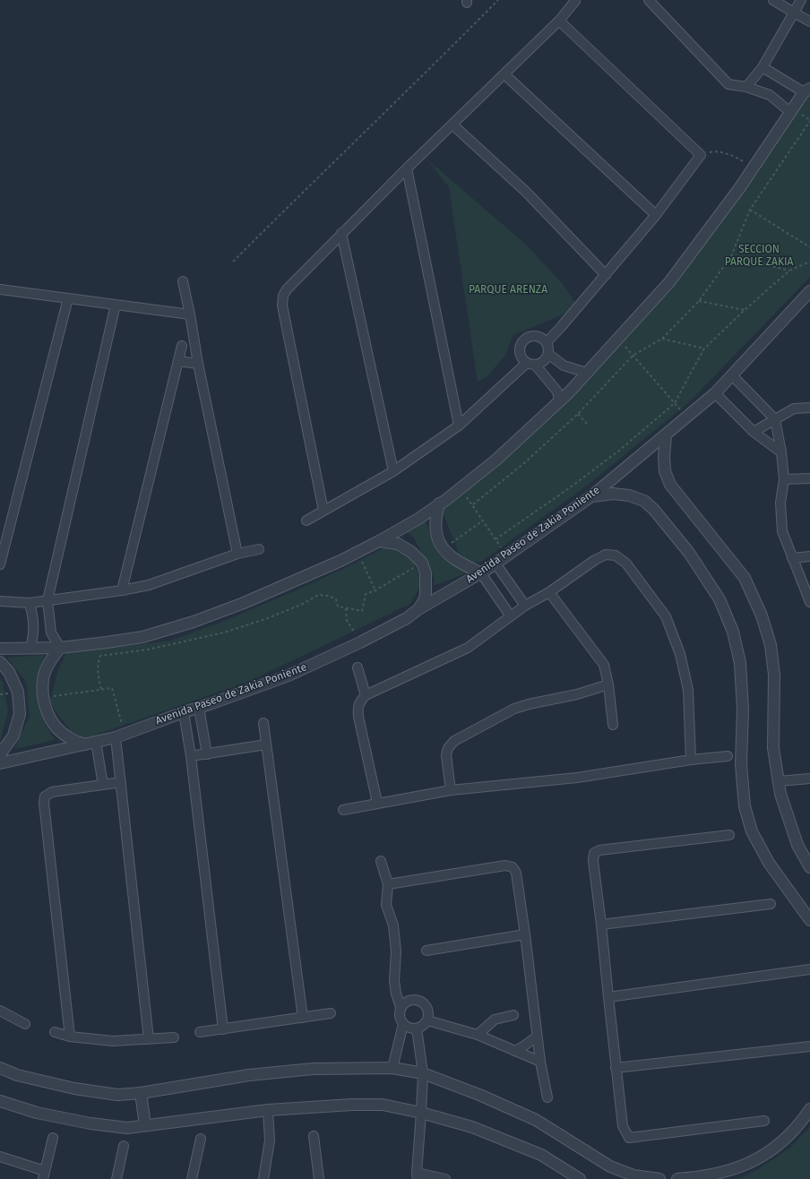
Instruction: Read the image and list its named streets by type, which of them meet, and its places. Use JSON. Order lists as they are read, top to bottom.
{
  "streets": {
    "street": ["Avenida Paseo de Zakia Poniente"]
  },
  "parks": ["SECCION PARQUE ZAKIA", "PARQUE ARENZA"]
}
